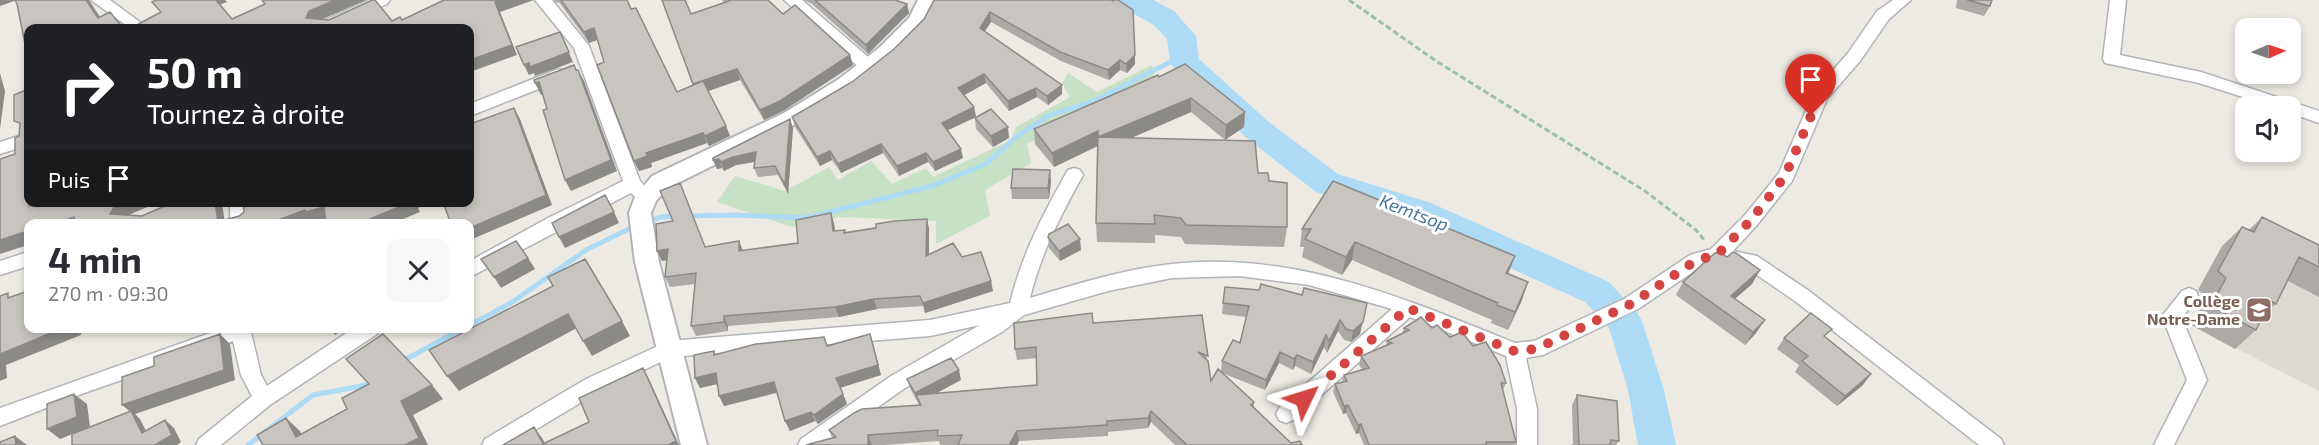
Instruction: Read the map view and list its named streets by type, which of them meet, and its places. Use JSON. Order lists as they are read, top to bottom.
{
  "water": ["Kemtsop"],
  "places": {
    "school or university": ["Collège Notre-Dame"]
  },
  "north": "right",
  "page": {
    "turn": ["50 m", "Tournez à droite"],
    "then": "Puis",
    "heading": ["4 min", "270 m · 09:30"]
  }
}
